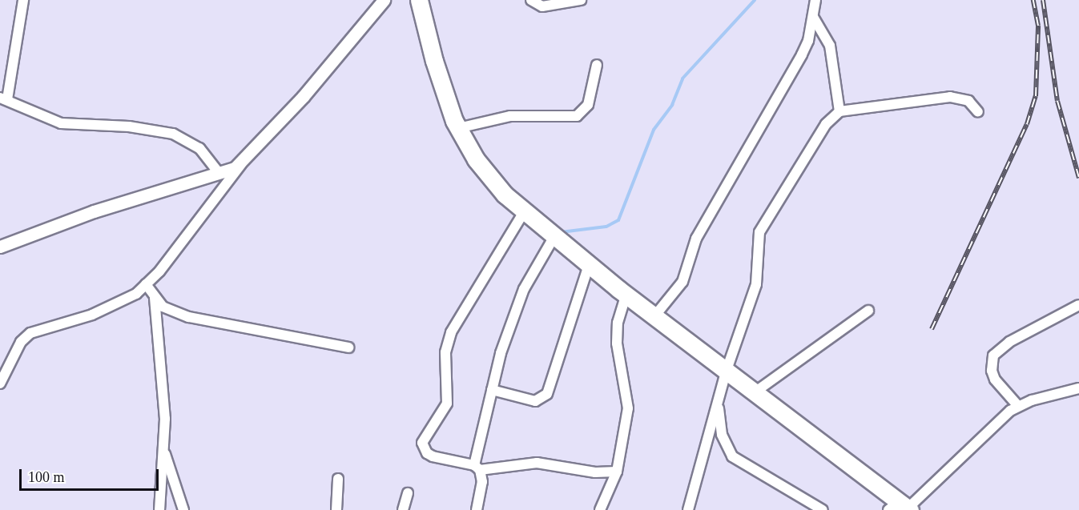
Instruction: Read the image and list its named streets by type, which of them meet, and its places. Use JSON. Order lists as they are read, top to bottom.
{
  "scale_bar": "100 m"
}
